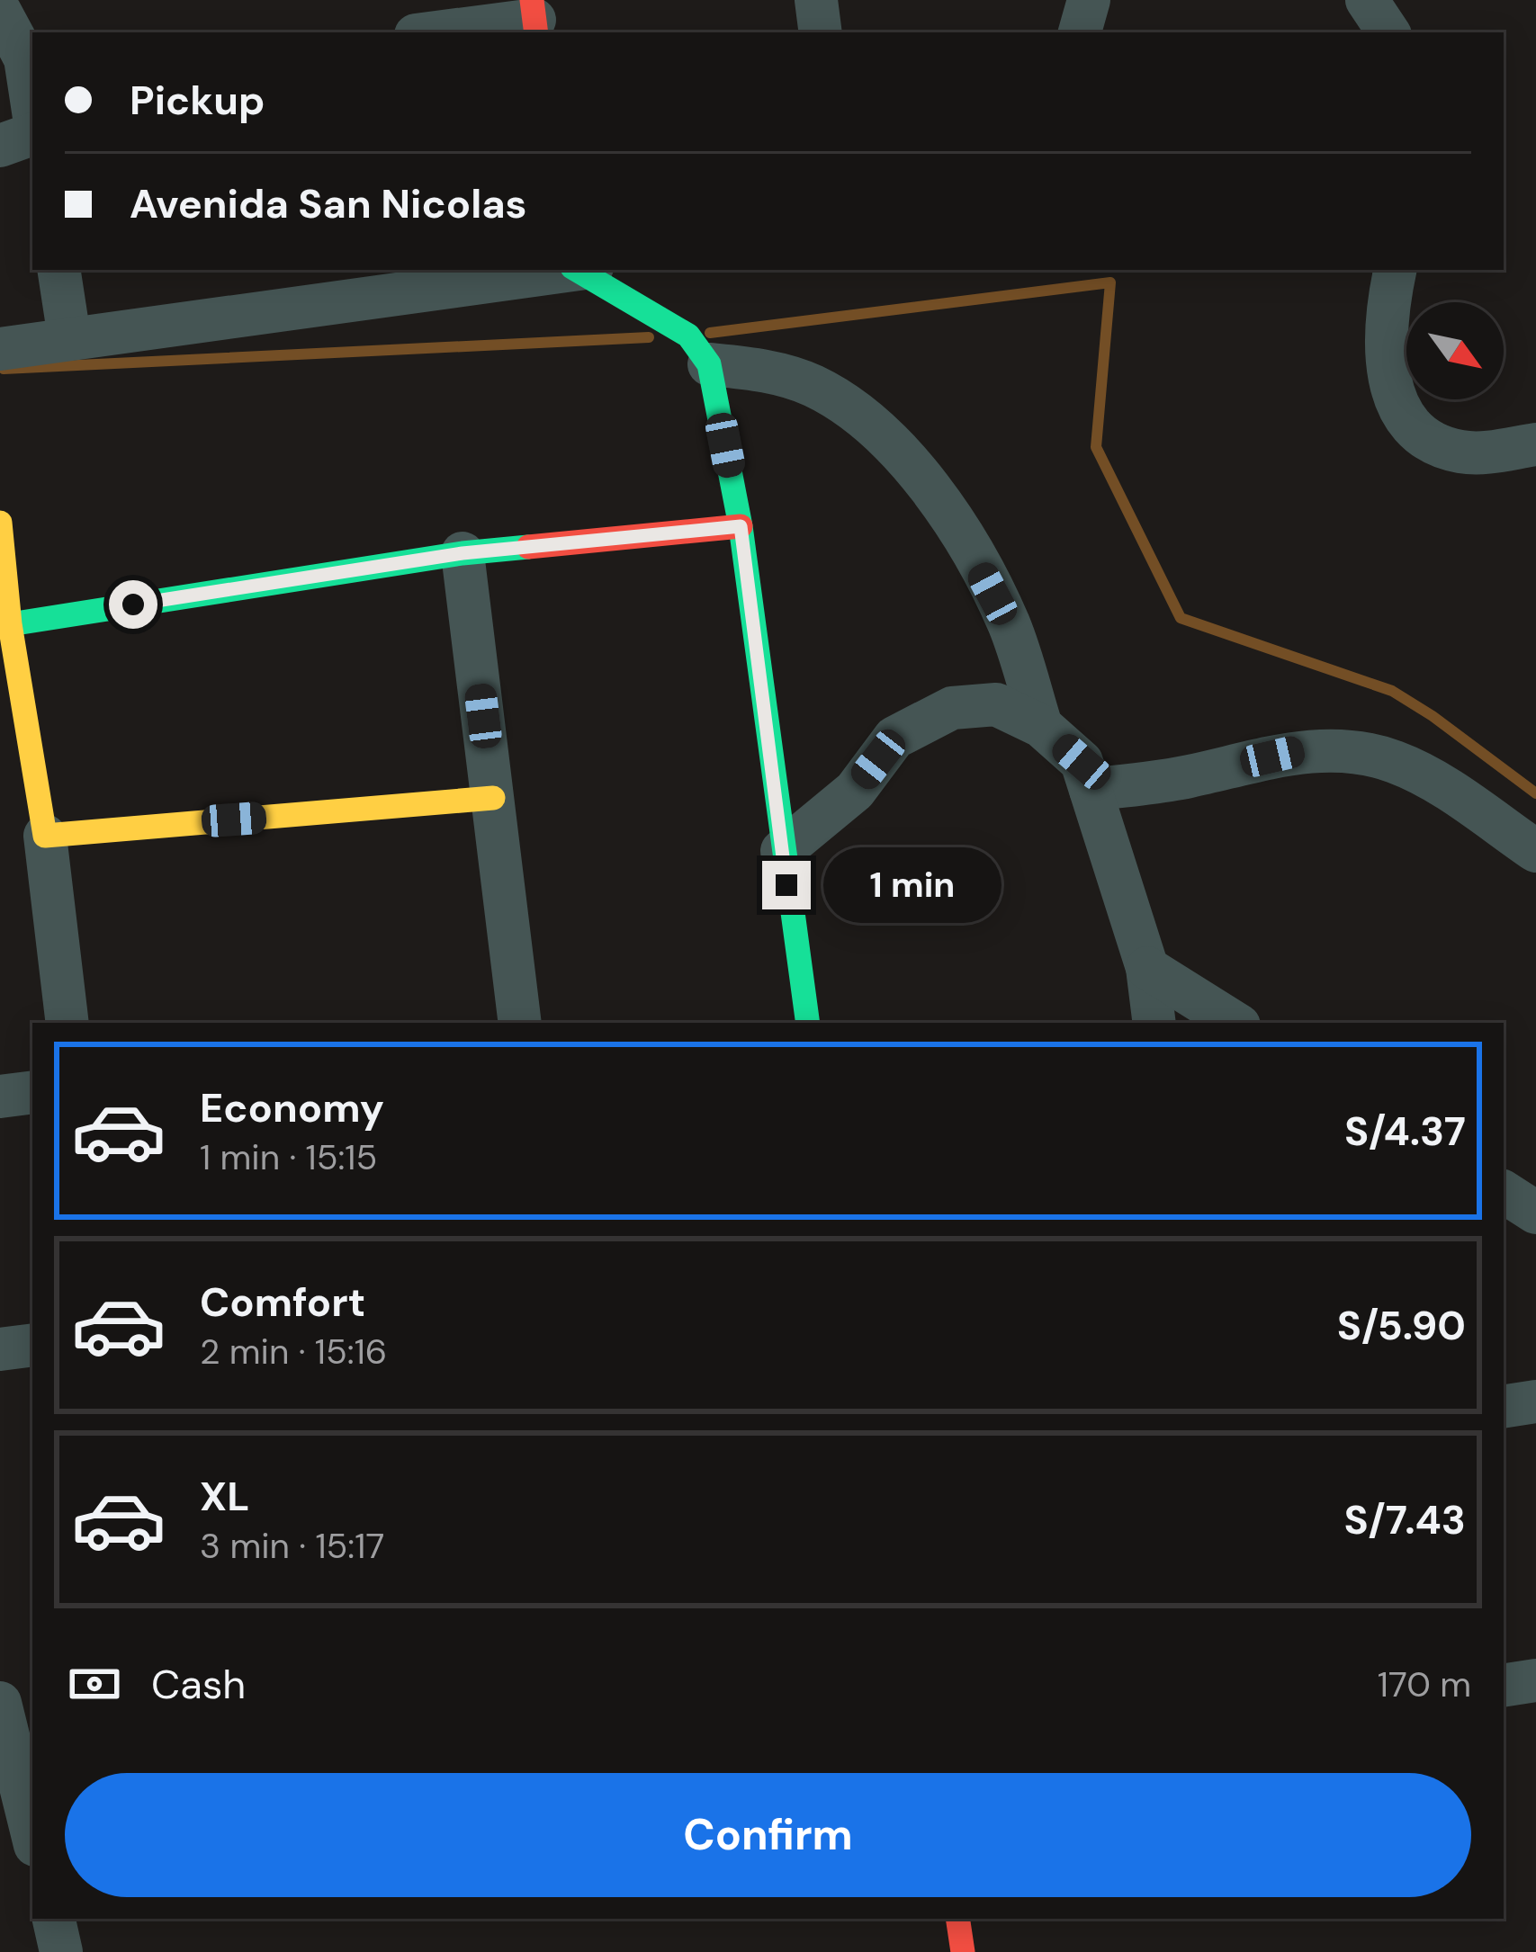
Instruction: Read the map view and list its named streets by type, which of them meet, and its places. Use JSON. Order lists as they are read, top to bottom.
{
  "north": "bottom right",
  "page": {
    "banner": ["Pickup", "Avenida San Nicolas"],
    "bubble": "1 min",
    "list": [
      {
        "name": "Economy",
        "note": "1 min · 15:15",
        "value": "S/4.37"
      },
      {
        "name": "Comfort",
        "note": "2 min · 15:16",
        "value": "S/5.90"
      },
      {
        "name": "XL",
        "note": "3 min · 15:17",
        "value": "S/7.43"
      }
    ],
    "pay": ["Cash", "170 m"],
    "buttons": "Confirm"
  }
}
